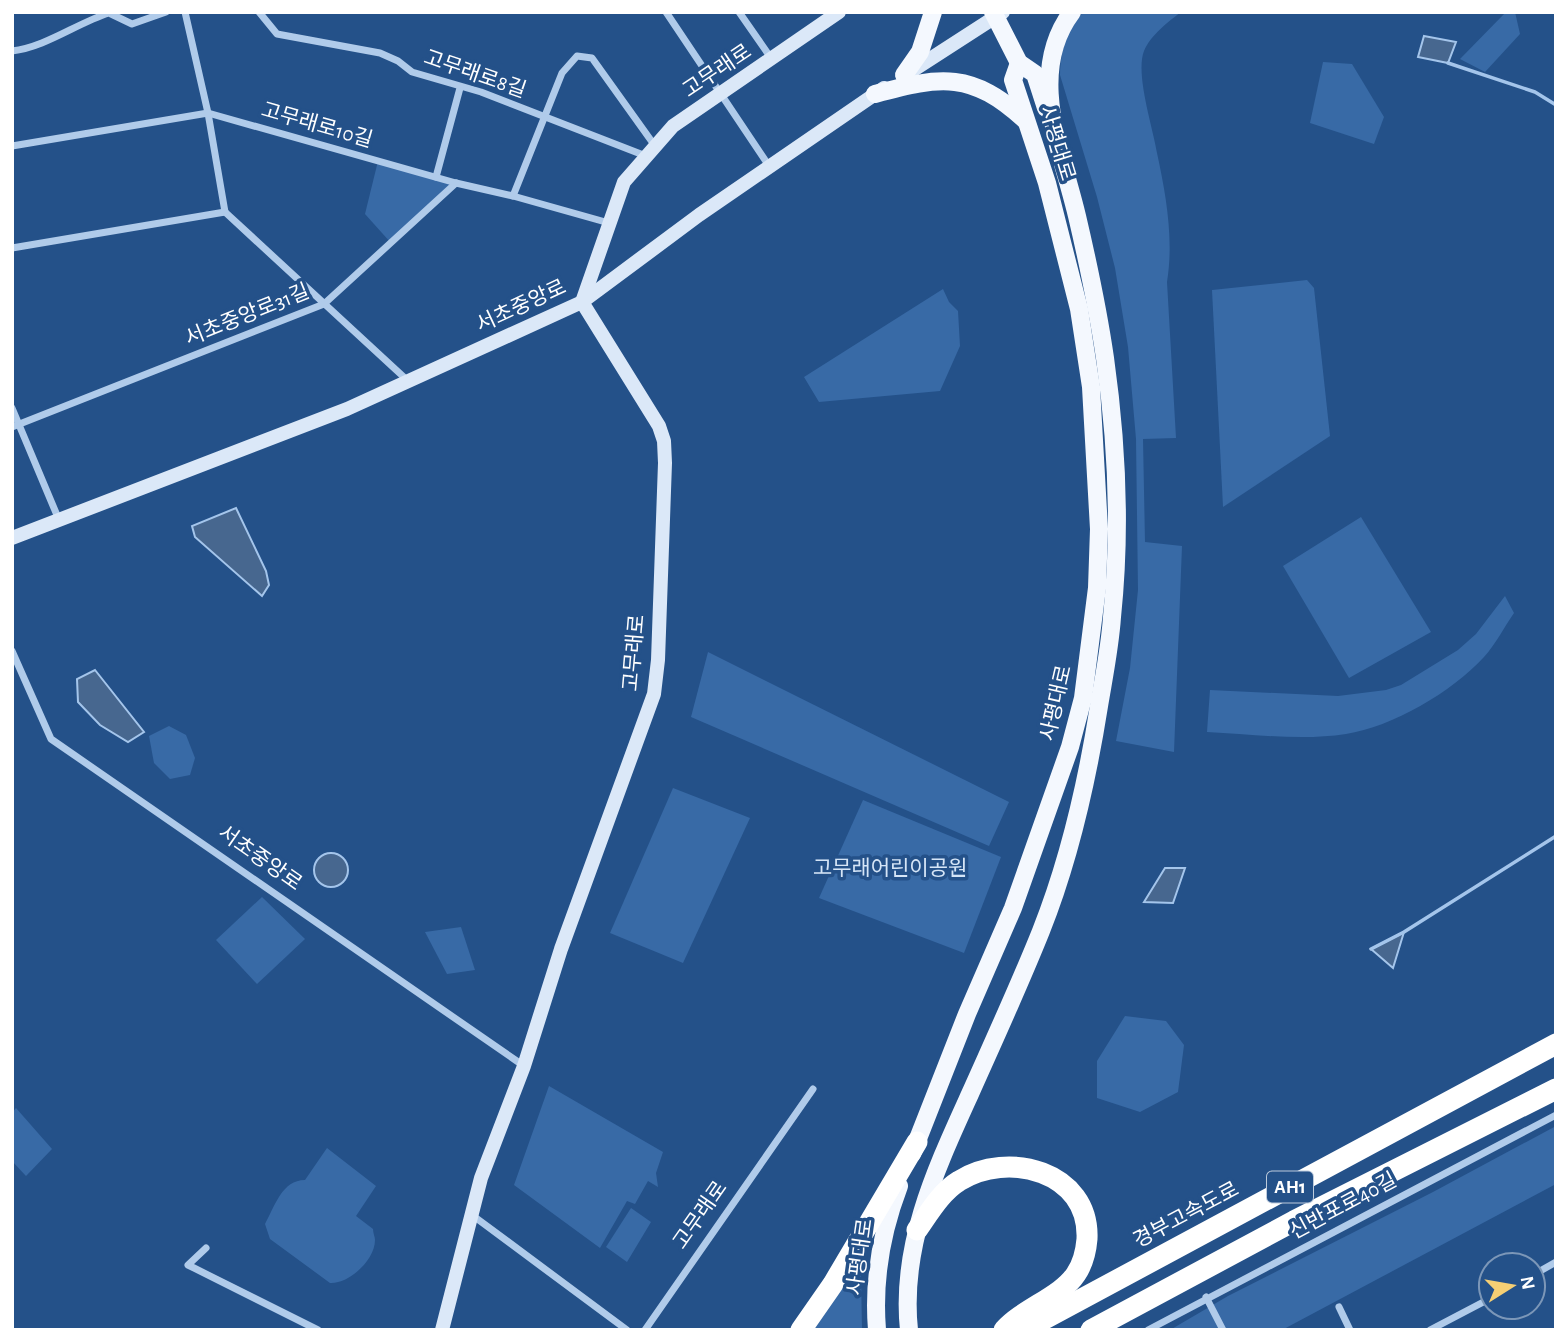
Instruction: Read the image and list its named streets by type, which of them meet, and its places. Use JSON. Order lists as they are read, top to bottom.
{
  "streets": {
    "highway": ["AH1", "경부고속도로"],
    "main road": ["사평대로"],
    "street": [
      "고무래로",
      "고무래로8길",
      "고무래로10길",
      "서초중앙로",
      "서초중앙로31길",
      "신반포로40길"
    ]
  },
  "crossings": [
    ["고무래로", "고무래로8길"],
    ["고무래로", "고무래로10길"],
    ["고무래로", "서초중앙로"],
    ["고무래로10길", "서초중앙로31길"],
    ["사평대로", "서초중앙로"]
  ],
  "parks": ["고무래어린이공원"],
  "north": "right"
}
